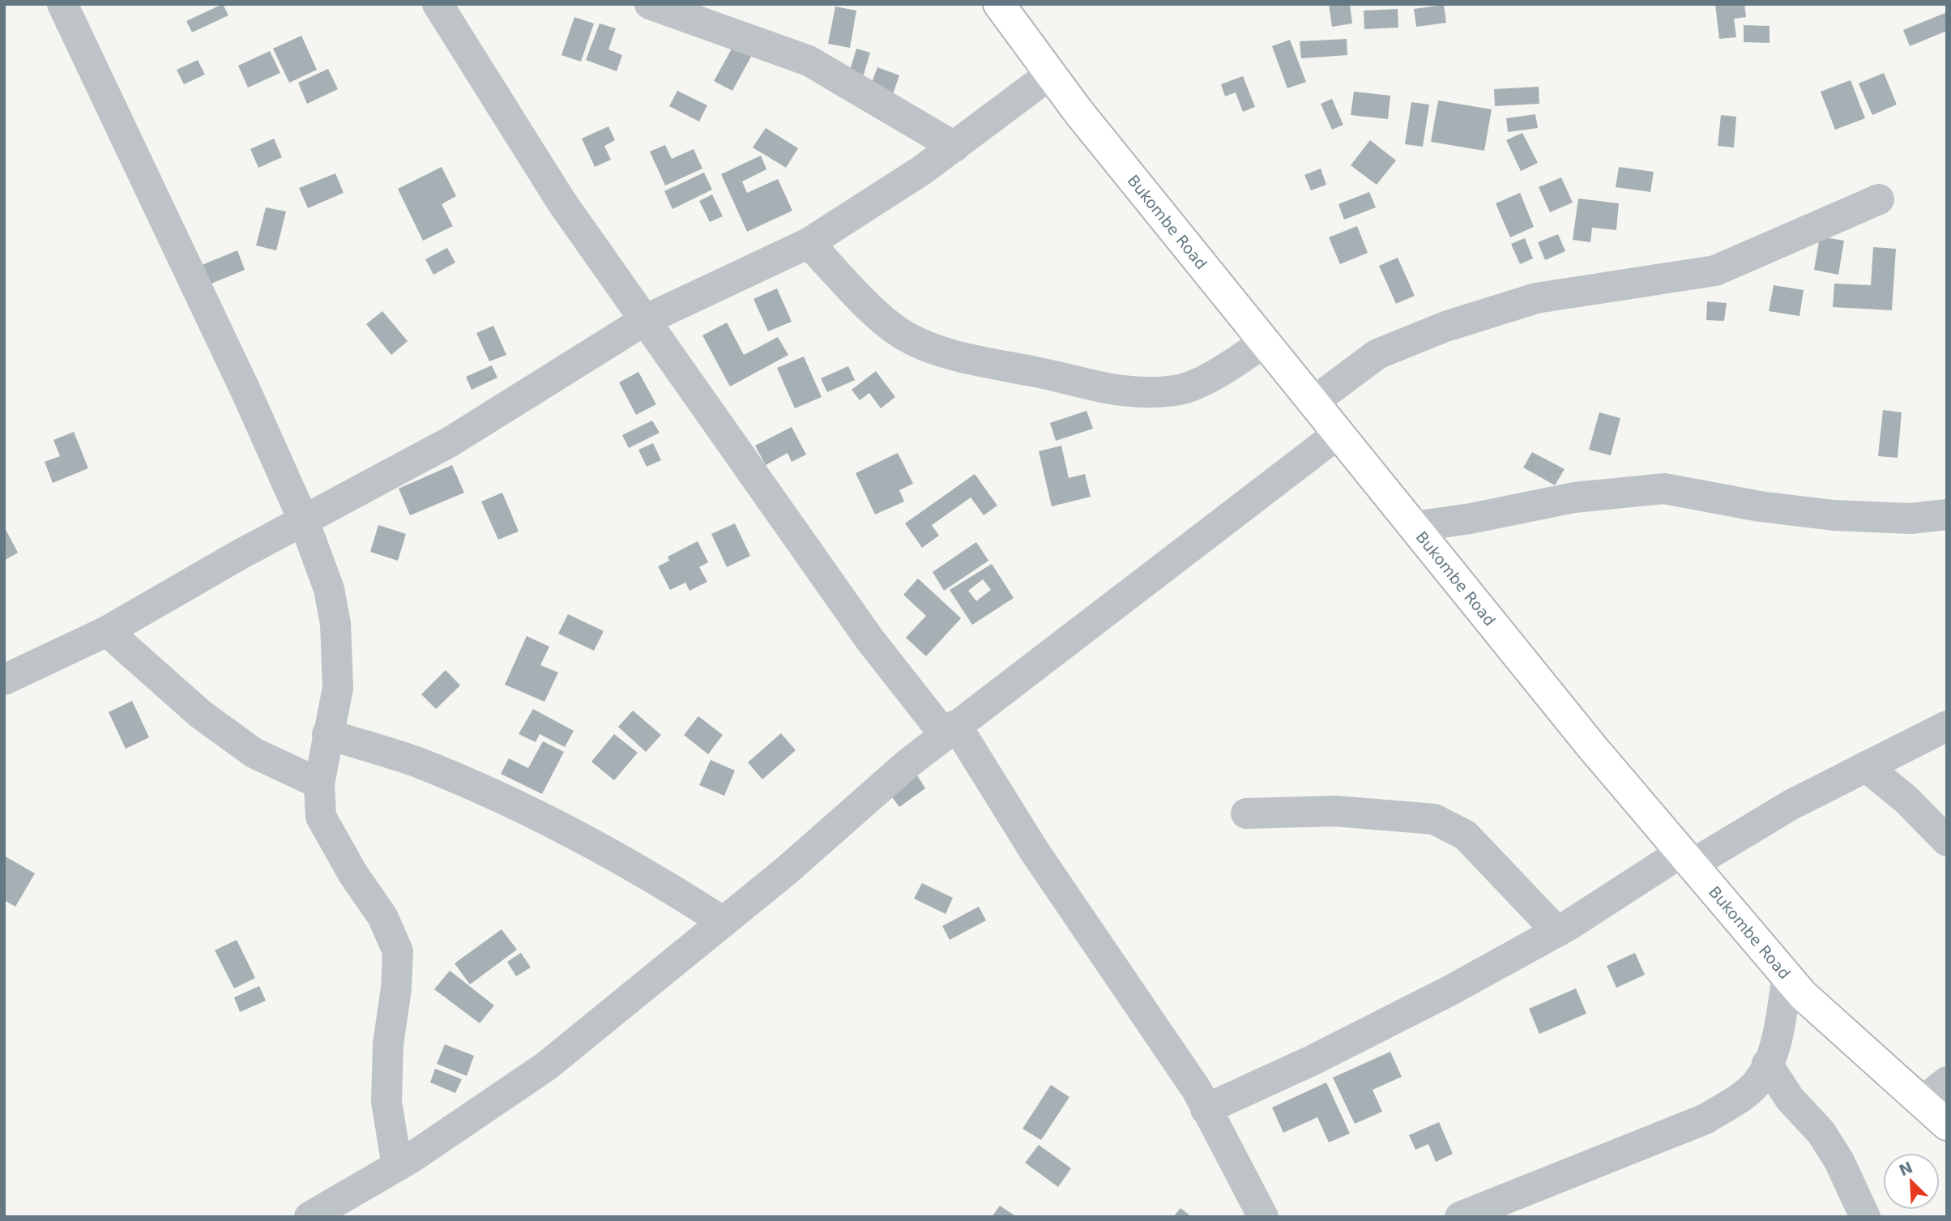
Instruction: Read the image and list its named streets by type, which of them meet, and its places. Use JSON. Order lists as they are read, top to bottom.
{
  "streets": {
    "main road": ["Bukombe Road"]
  },
  "north": "top left"
}
